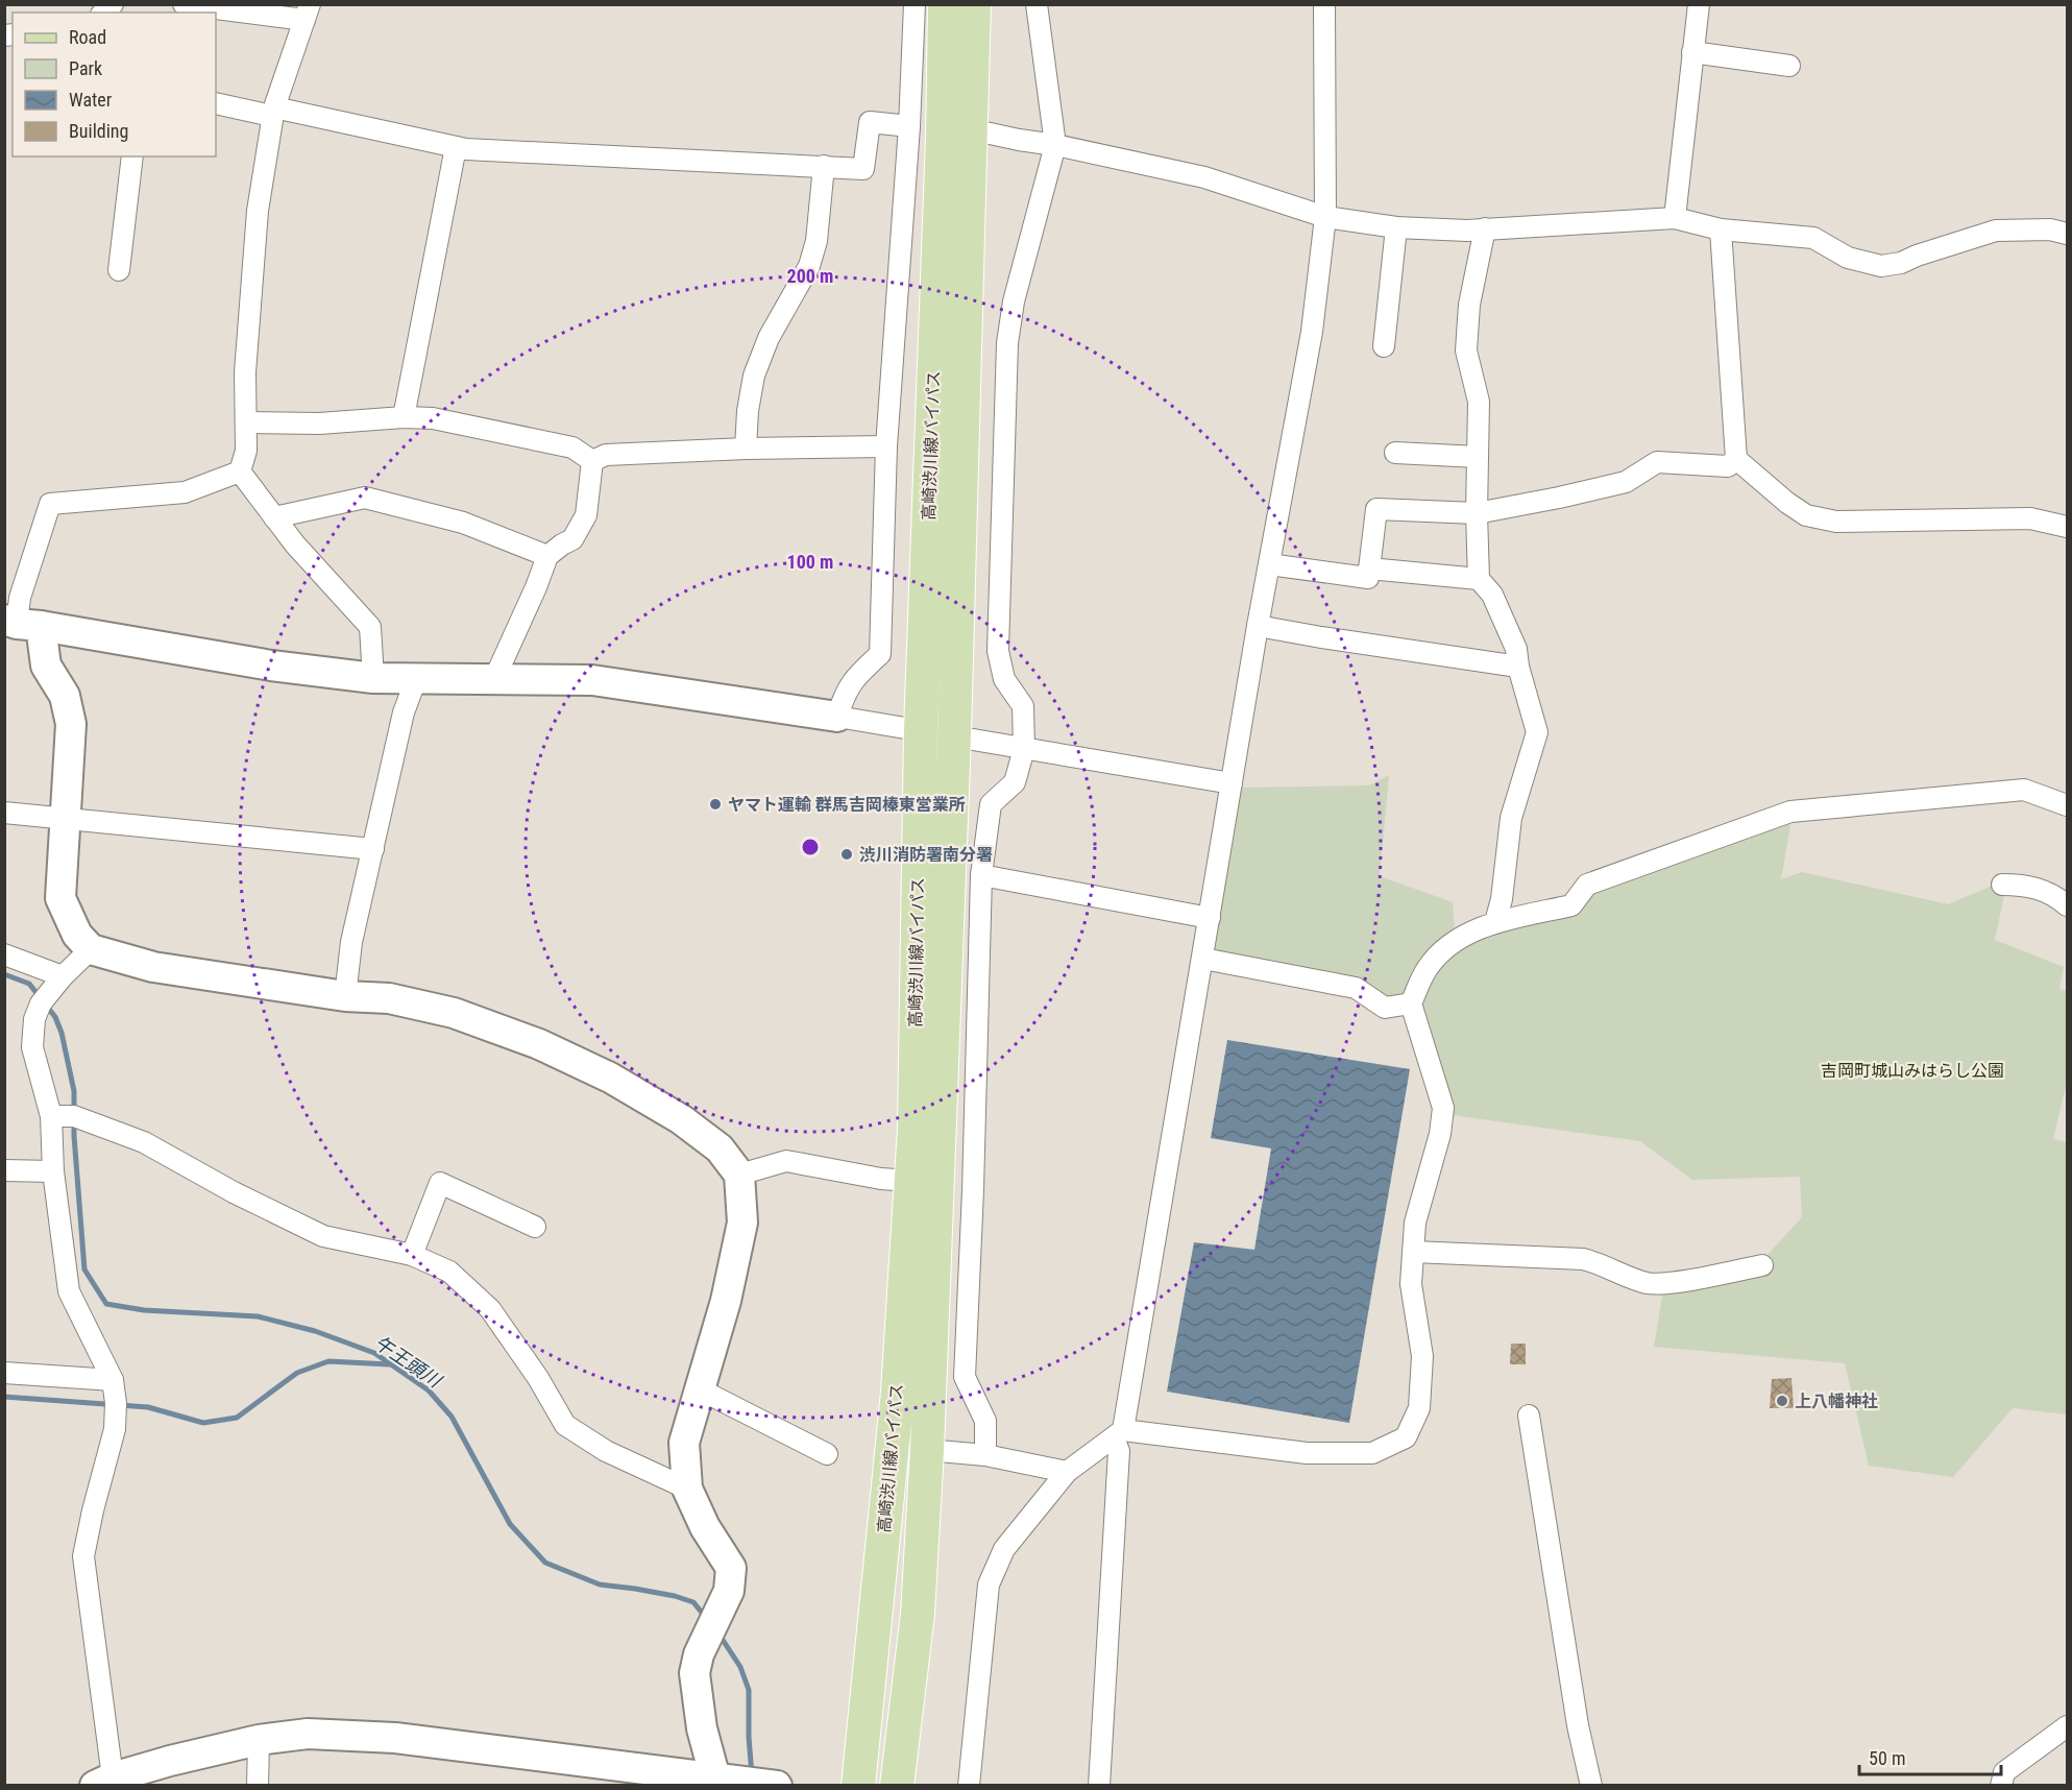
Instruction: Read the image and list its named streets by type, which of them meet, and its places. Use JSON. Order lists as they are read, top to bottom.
{
  "streets": {
    "main road": ["高崎渋川線バイパス"]
  },
  "water": ["午王頭川"],
  "parks": ["吉岡町城山みはらし公園"],
  "places": ["ヤマト運輸 群馬吉岡榛東営業所", "渋川消防署南分署", "上八幡神社"],
  "legend": [
    "Road",
    "Park",
    "Water",
    "Building"
  ],
  "scale_bar": "50 m",
  "rings": ["200 m", "100 m"]
}
